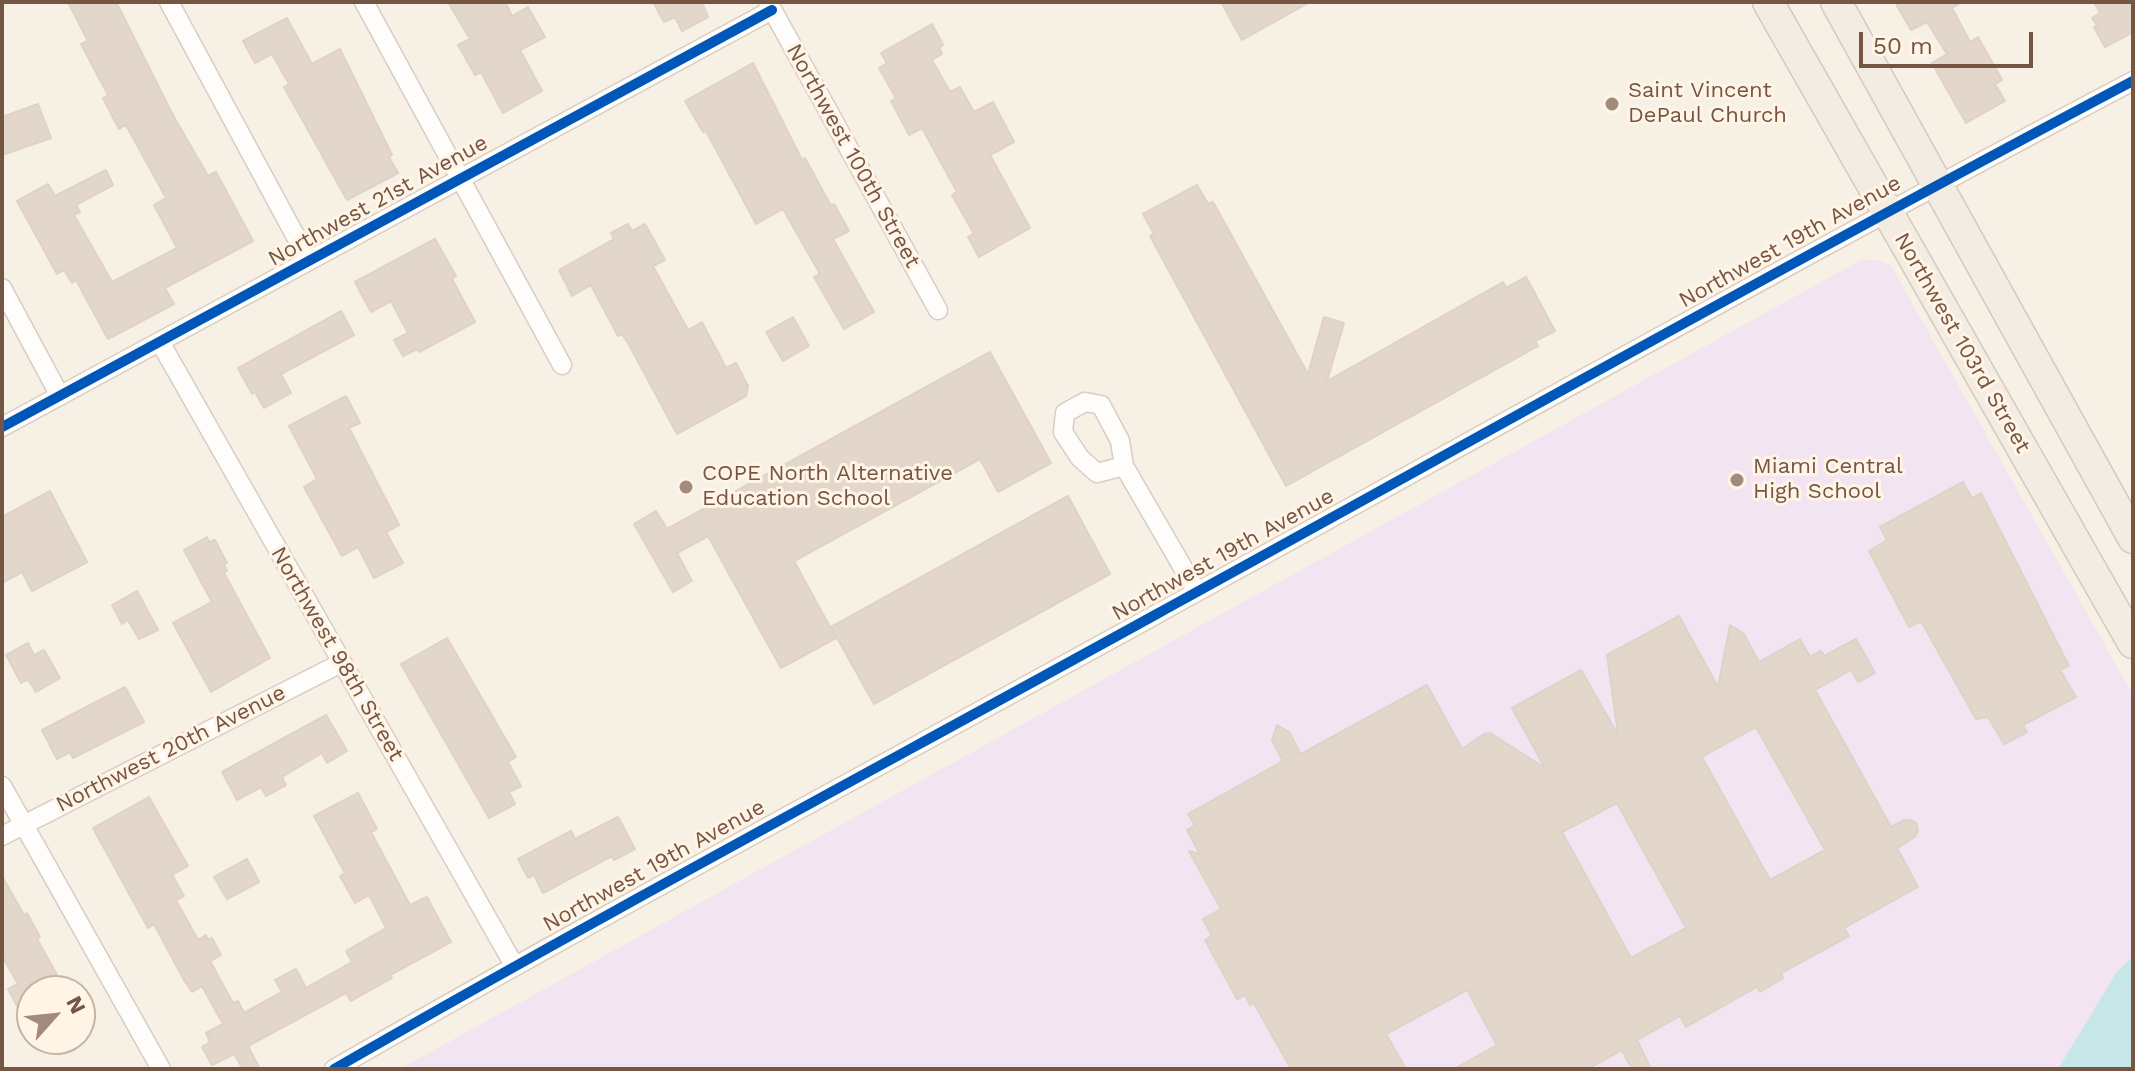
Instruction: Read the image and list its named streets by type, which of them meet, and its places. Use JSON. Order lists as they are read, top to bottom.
{
  "streets": {
    "main road": ["Northwest 103rd Street"],
    "street": [
      "Northwest 100th Street",
      "Northwest 21st Avenue",
      "Northwest 19th Avenue",
      "Northwest 98th Street",
      "Northwest 20th Avenue"
    ]
  },
  "crossings": [
    ["Northwest 100th Street", "Northwest 21st Avenue"],
    ["Northwest 21st Avenue", "Northwest 98th Street"],
    ["Northwest 19th Avenue", "Northwest 103rd Street"],
    ["Northwest 19th Avenue", "Northwest 98th Street"],
    ["Northwest 98th Street", "Northwest 20th Avenue"]
  ],
  "places": ["Saint Vincent DePaul Church", "Miami Central High School", "COPE North Alternative Education School"],
  "scale_bar": "50 m",
  "north": "top right"
}
